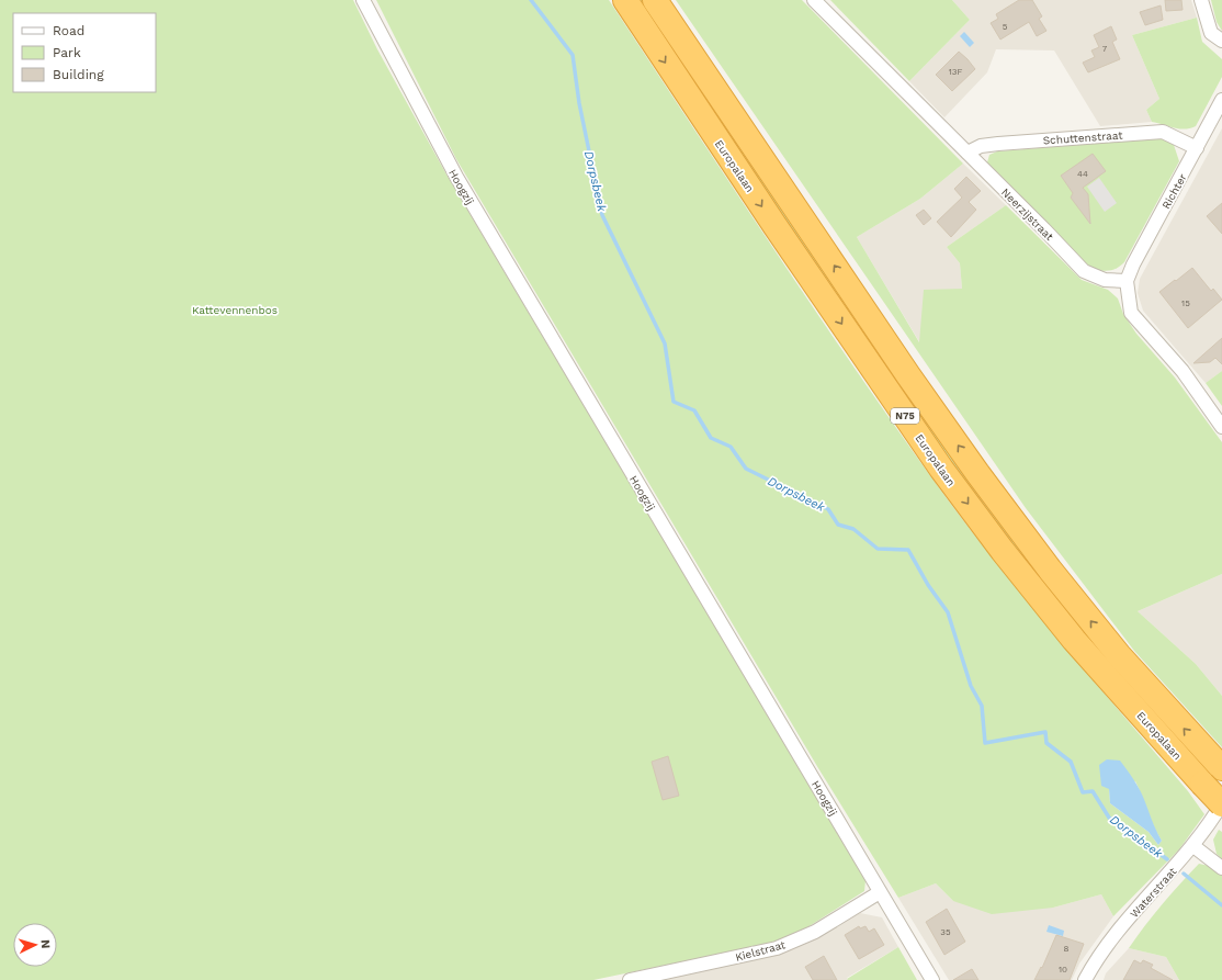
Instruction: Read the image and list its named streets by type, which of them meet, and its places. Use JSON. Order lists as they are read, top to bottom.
{
  "streets": {
    "highway": ["Europalaan", "N75"],
    "street": [
      "Schuttenstraat",
      "Hoogzij",
      "Richter",
      "Neerzijstraat",
      "Waterstraat",
      "Kielstraat"
    ]
  },
  "crossings": [
    ["Schuttenstraat", "Richter"],
    ["Schuttenstraat", "Neerzijstraat"],
    ["Europalaan", "Waterstraat"],
    ["Hoogzij", "Kielstraat"],
    ["Richter", "Neerzijstraat"]
  ],
  "water": ["Dorpsbeek"],
  "parks": ["Kattevennenbos"],
  "house_numbers": [
    "5",
    "7",
    "13F",
    "44",
    "15",
    "35",
    "8",
    "10"
  ],
  "legend": ["Road", "Park", "Building"],
  "north": "right"
}
